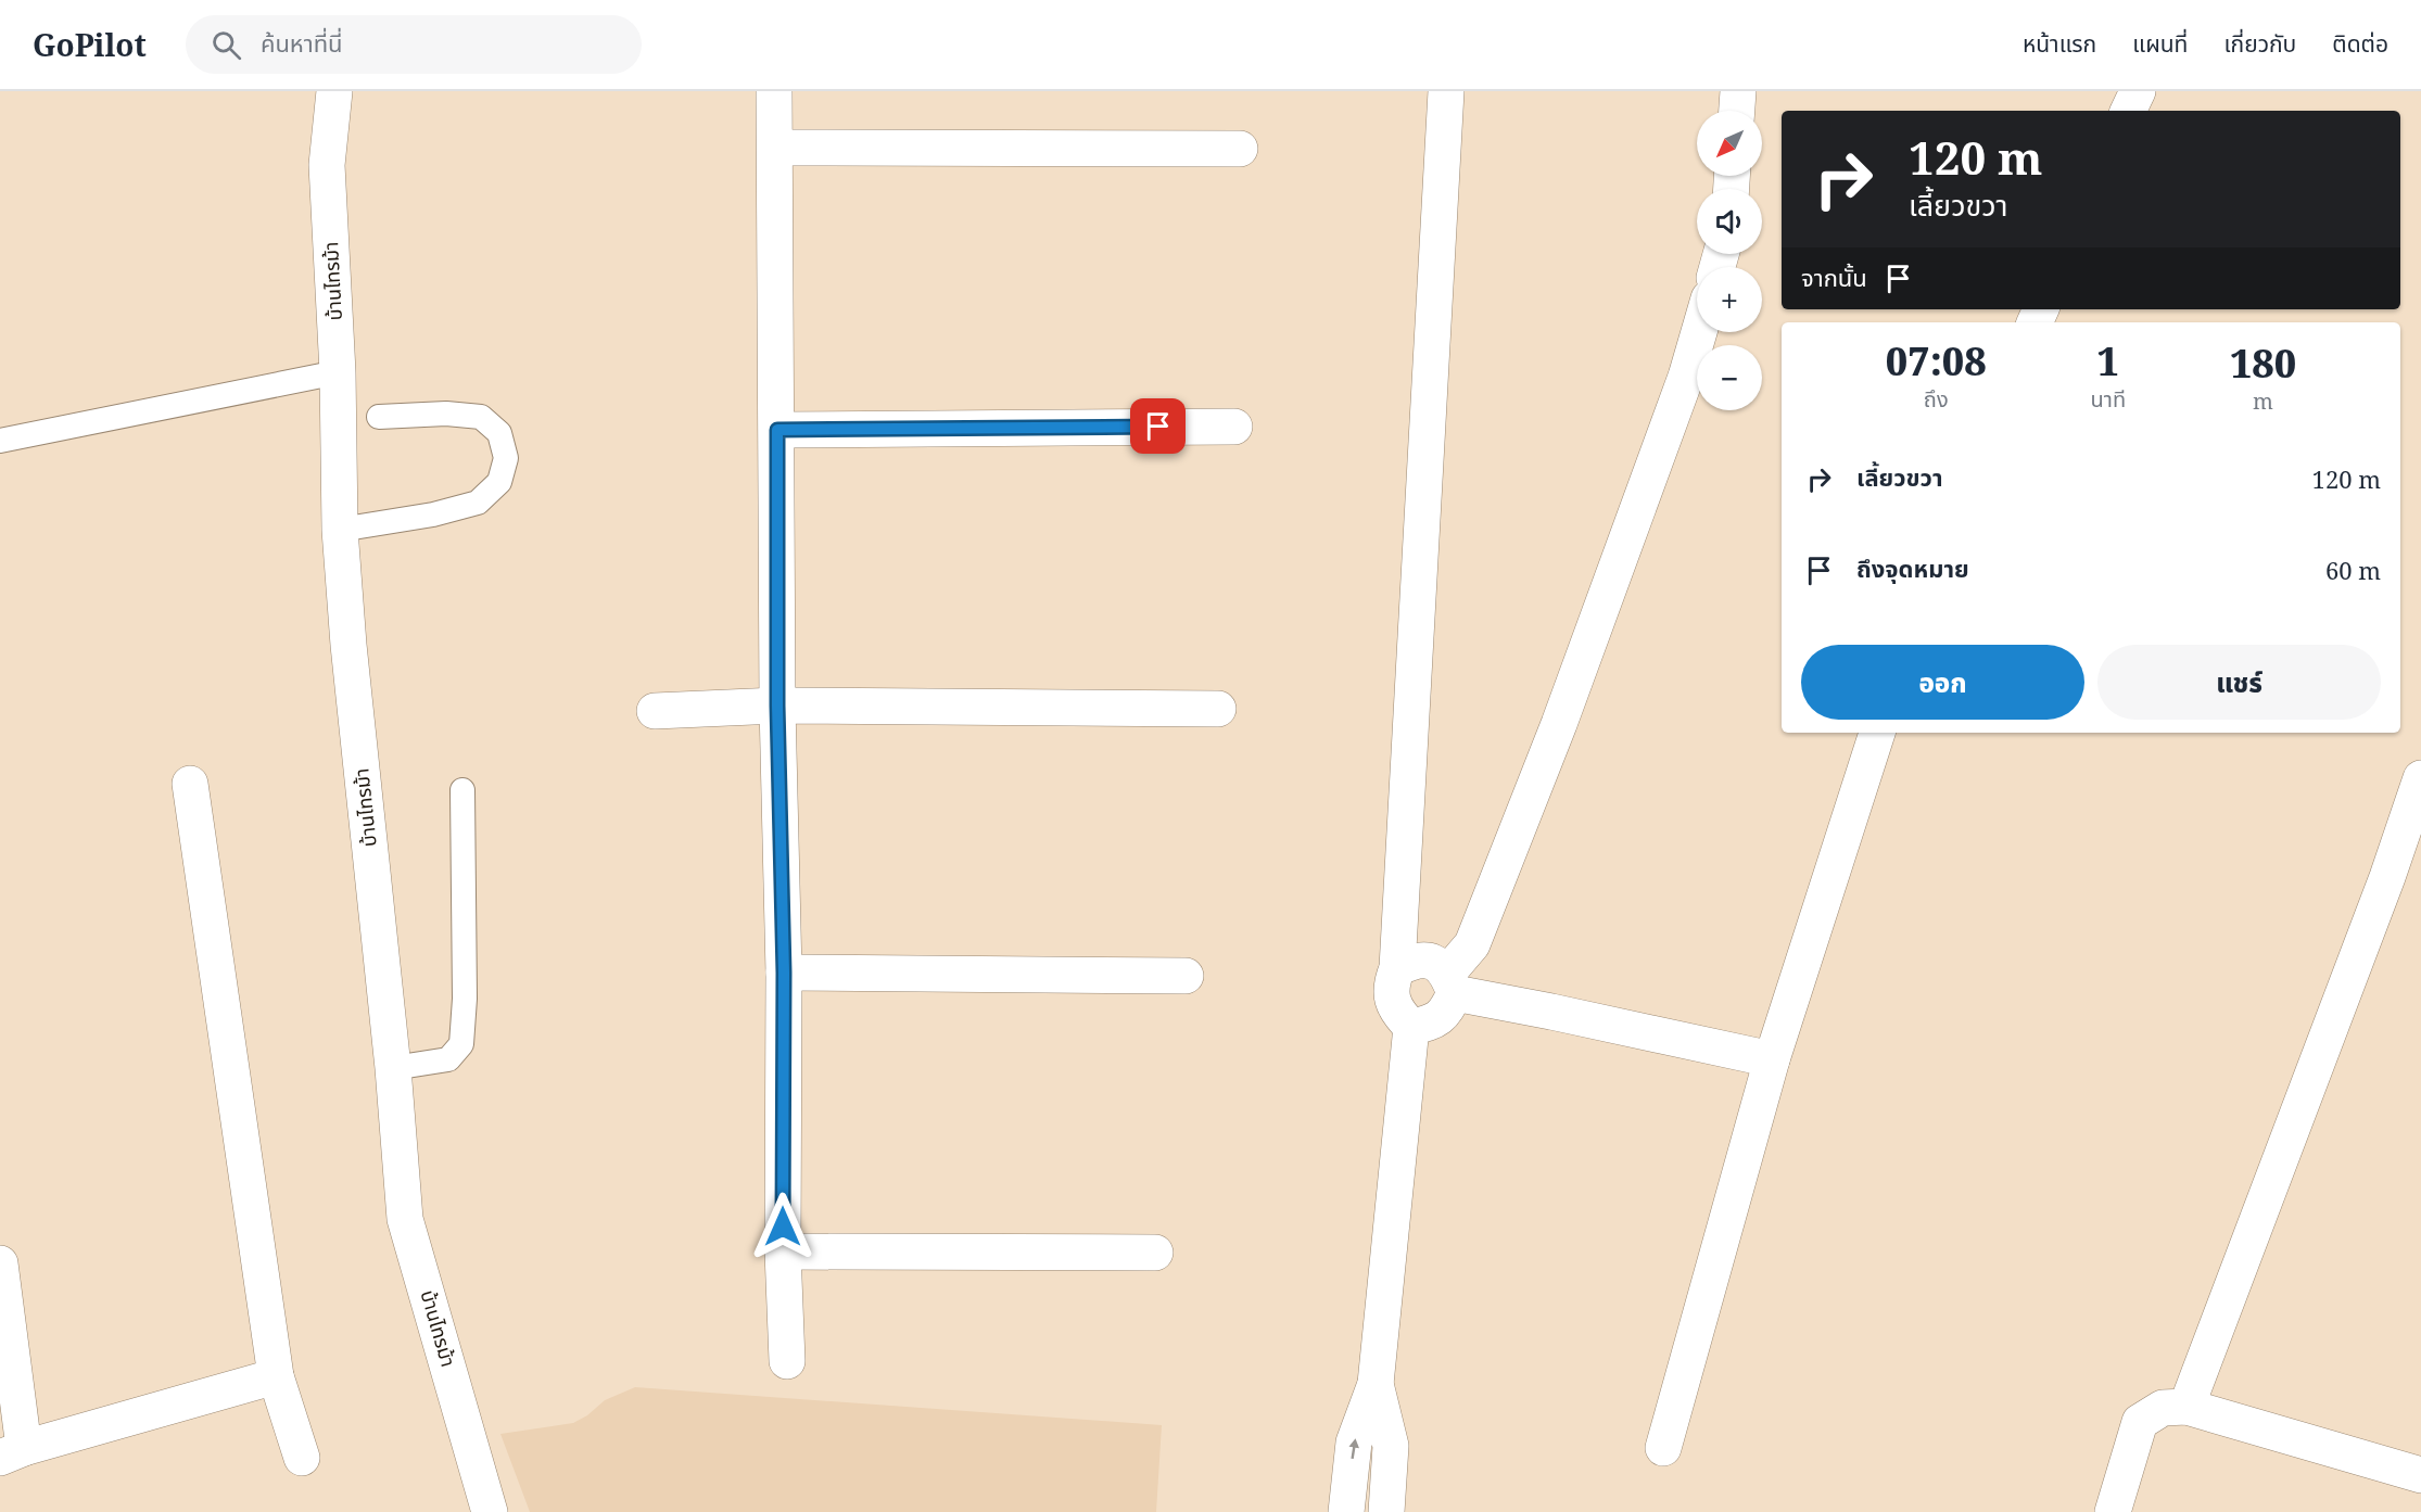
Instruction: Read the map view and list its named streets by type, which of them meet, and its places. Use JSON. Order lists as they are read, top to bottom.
{
  "streets": {
    "street": ["บ้านไทรม้า"]
  },
  "north": "bottom left",
  "page": {
    "header": "GoPilot",
    "search": "ค้นหาที่นี่",
    "nav": [
      "หน้าแรก",
      "แผนที่",
      "เกี่ยวกับ",
      "ติดต่อ"
    ],
    "map_buttons": ["+", "−"],
    "turn": ["120 m", "เลี้ยวขวา"],
    "then": "จากนั้น",
    "eta": [
      "07:08",
      "ถึง",
      "1",
      "นาที",
      "180",
      "m"
    ],
    "list": [
      {
        "name": "เลี้ยวขวา",
        "value": "120 m"
      },
      {
        "name": "ถึงจุดหมาย",
        "value": "60 m"
      }
    ],
    "buttons": ["ออก", "แชร์"]
  }
}
